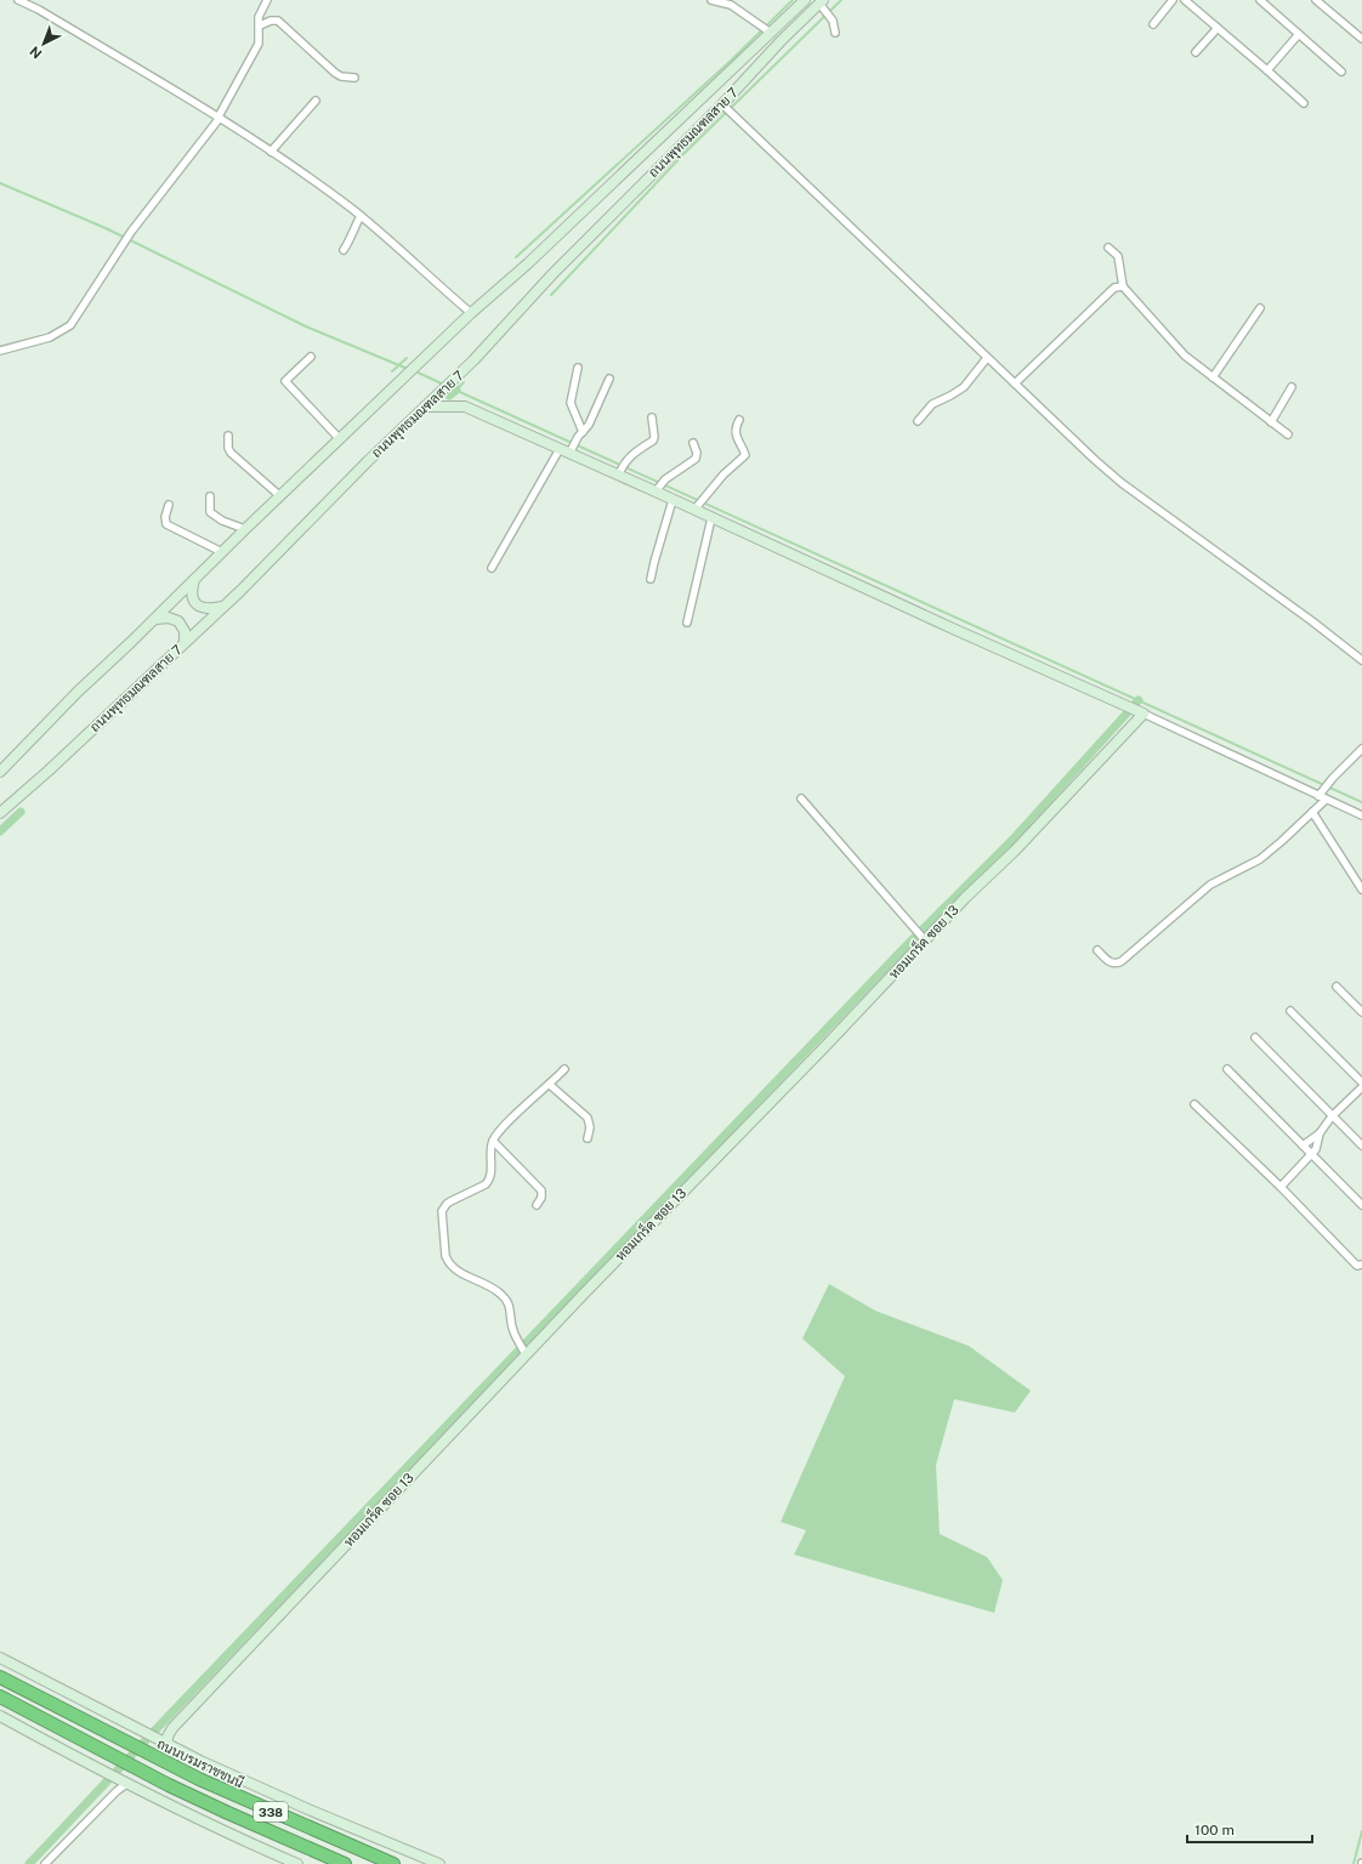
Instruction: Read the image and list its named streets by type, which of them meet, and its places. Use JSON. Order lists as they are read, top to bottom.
{
  "streets": {
    "highway": ["ถนนบรมราชชนนี", "338"],
    "main road": ["ถนนพุทธมณฑลสาย 7", "หอมเกร็ด ซอย 13"]
  },
  "scale_bar": "100 m",
  "north": "bottom left"
}
